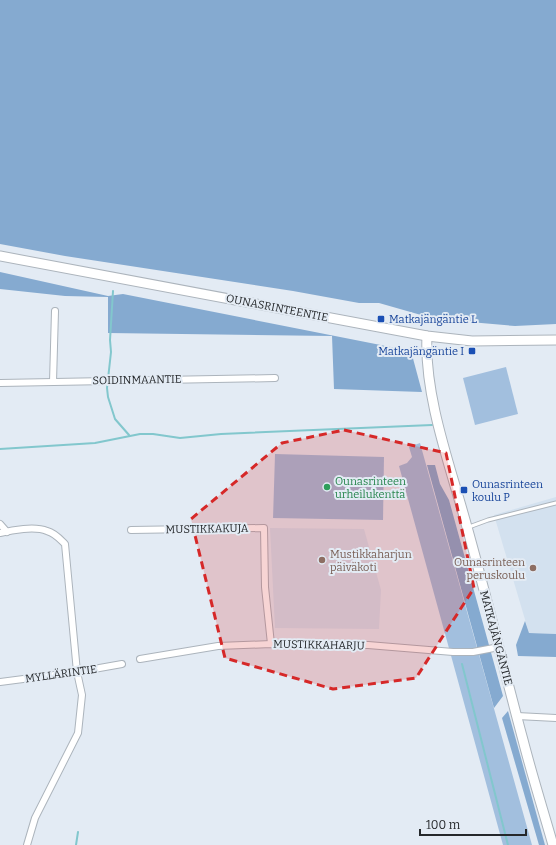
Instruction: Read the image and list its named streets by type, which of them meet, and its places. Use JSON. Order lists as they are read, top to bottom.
{
  "streets": {
    "street": [
      "OUNASRINTEENTIE",
      "SOIDINMAANTIE",
      "MUSTIKKAKUJA",
      "MATKAJÄNGÄNTIE",
      "MUSTIKKAHARJU",
      "MYLLÄRINTIE"
    ]
  },
  "crossings": [
    ["OUNASRINTEENTIE", "MATKAJÄNGÄNTIE"],
    ["MUSTIKKAKUJA", "MUSTIKKAHARJU"],
    ["MATKAJÄNGÄNTIE", "MUSTIKKAHARJU"]
  ],
  "places": {
    "transit": ["Matkajängäntie L", "Matkajängäntie I", "Ounasrinteen koulu P"],
    "other": ["Ounasrinteen urheilukenttä", "Mustikkaharjun päiväkoti", "Ounasrinteen peruskoulu"]
  },
  "scale_bar": "100 m"
}
